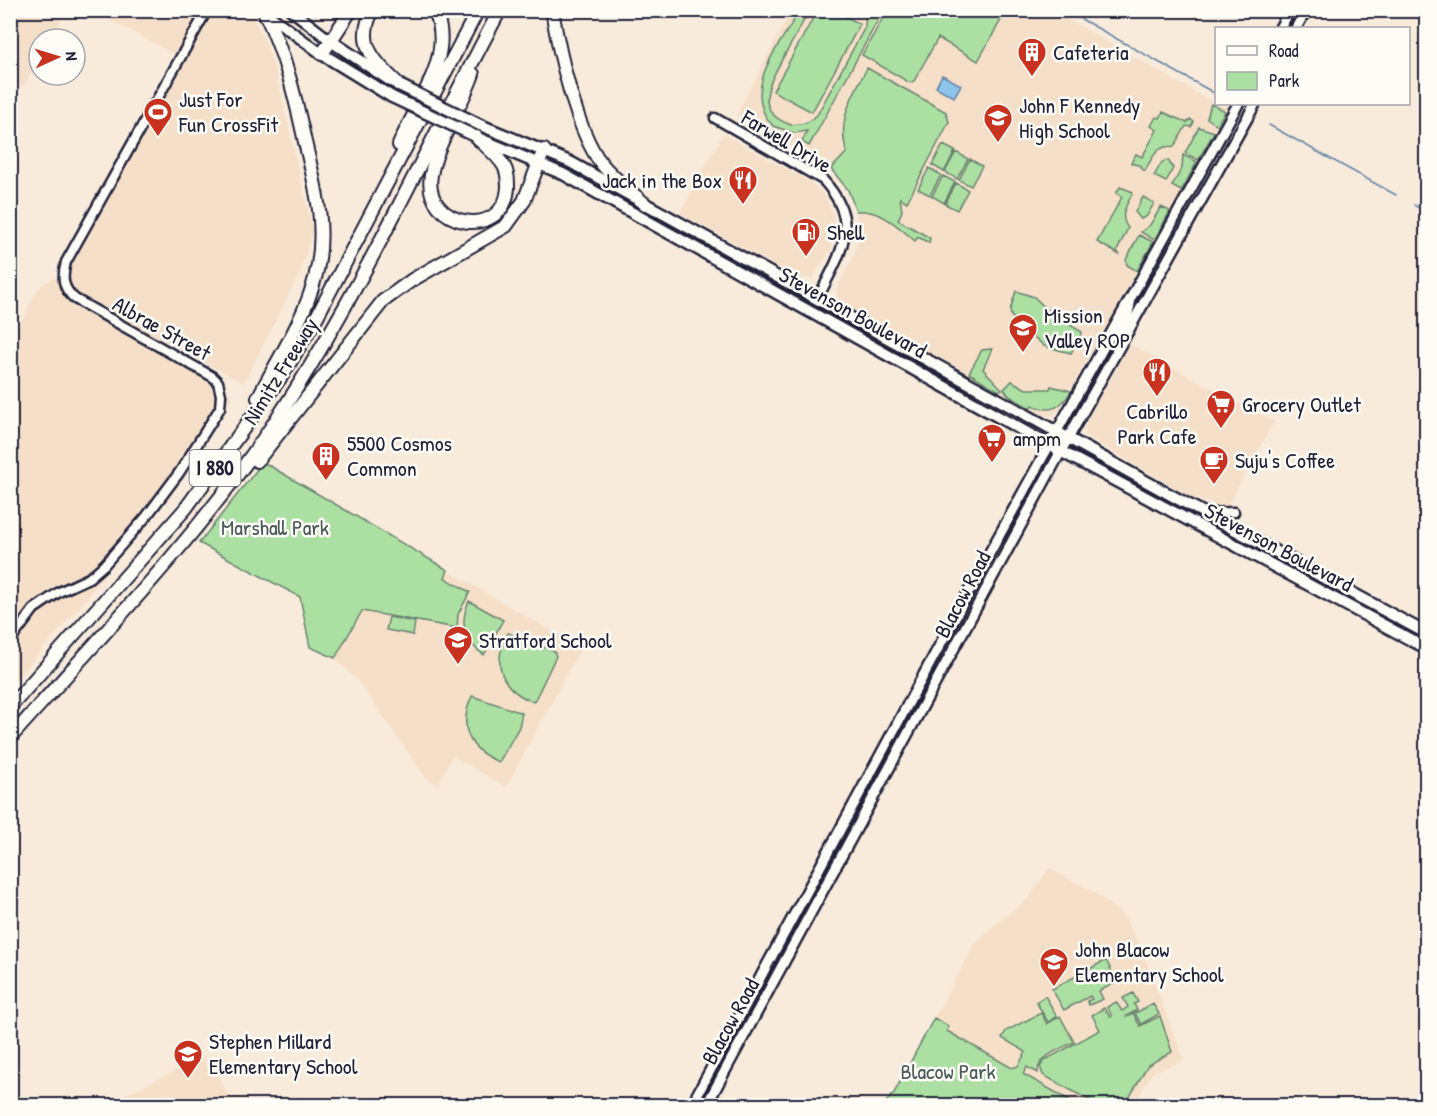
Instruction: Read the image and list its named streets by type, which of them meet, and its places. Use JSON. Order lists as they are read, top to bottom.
{
  "streets": {
    "highway": ["Nimitz Freeway", "I 880"],
    "main road": ["Stevenson Boulevard", "Blacow Road"],
    "street": ["Farwell Drive", "Albrae Street"]
  },
  "crossings": [
    ["Farwell Drive", "Stevenson Boulevard"],
    ["Stevenson Boulevard", "Blacow Road"],
    ["Nimitz Freeway", "I 880"]
  ],
  "parks": ["Marshall Park", "Blacow Park"],
  "places": {
    "building": ["Cafeteria", "5500 Cosmos Common"],
    "sports": ["Just For Fun CrossFit"],
    "school or university": [
      "John F Kennedy High School",
      "Mission Valley ROP",
      "Stratford School",
      "John Blacow Elementary School",
      "Stephen Millard Elementary School"
    ],
    "restaurant": ["Jack in the Box", "Cabrillo Park Cafe"],
    "fuel station": ["Shell"],
    "supermarket": ["Grocery Outlet", "ampm"],
    "cafe": ["Suju's Coffee"]
  },
  "legend": ["Road", "Park"],
  "north": "right"
}
